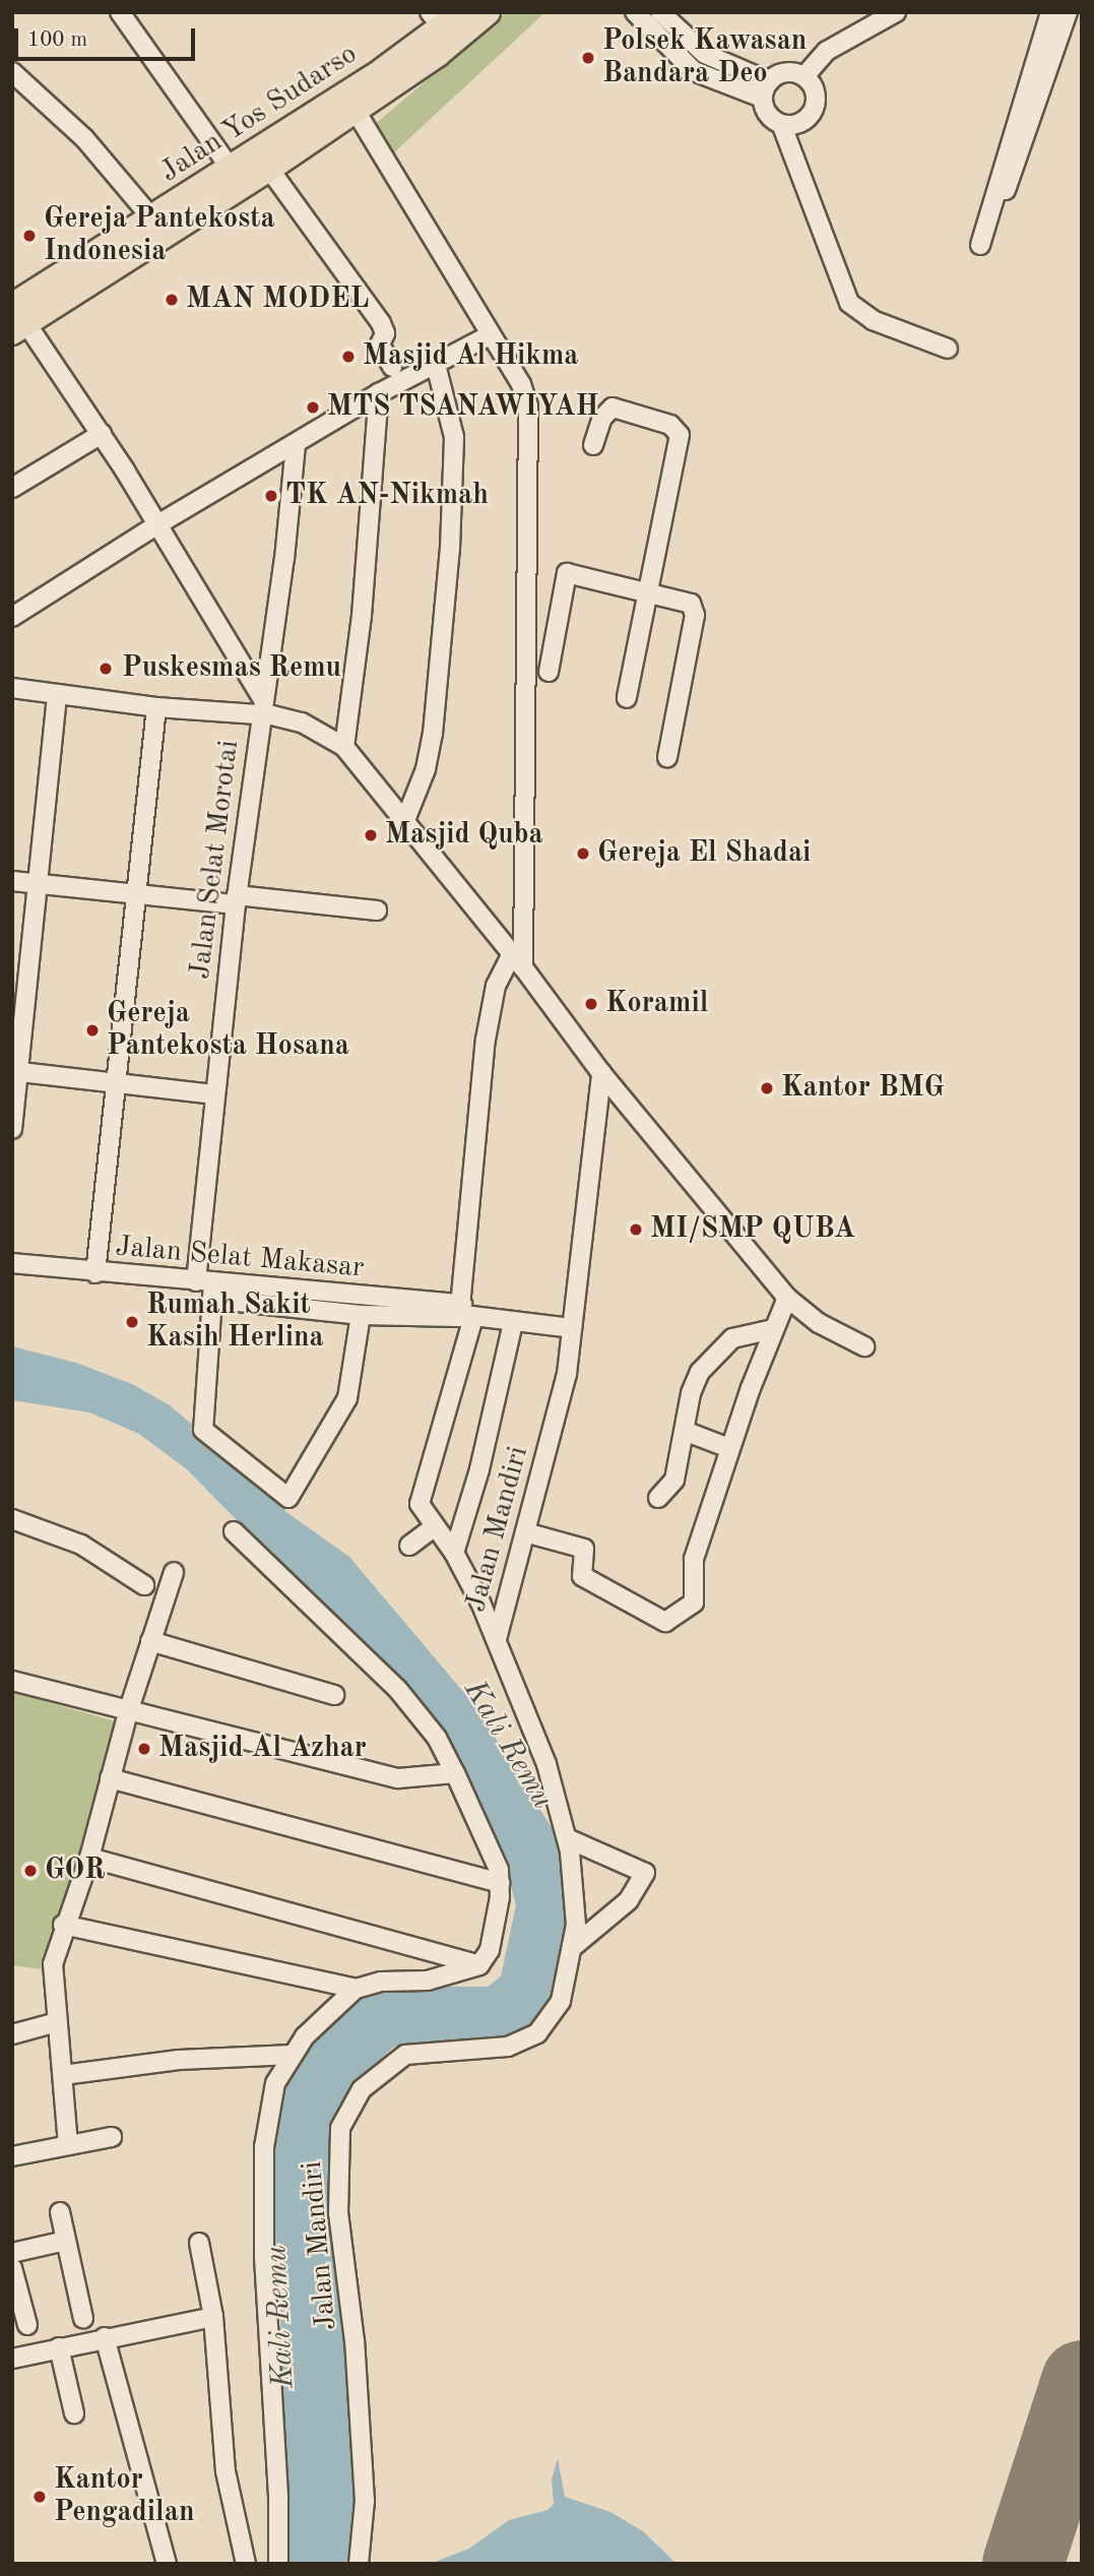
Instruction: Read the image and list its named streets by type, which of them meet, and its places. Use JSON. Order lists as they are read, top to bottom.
{
  "streets": {
    "highway": ["Jalan Yos Sudarso"],
    "street": ["Jalan Selat Morotai", "Jalan Selat Makasar", "Jalan Mandiri"]
  },
  "crossings": [
    ["Jalan Selat Morotai", "Jalan Selat Makasar"]
  ],
  "water": ["Kali Remu"],
  "places": [
    "Polsek Kawasan Bandara Deo",
    "Gereja Pantekosta Indonesia",
    "MAN MODEL",
    "Masjid Al Hikma",
    "MTS TSANAWIYAH",
    "TK AN-Nikmah",
    "Puskesmas Remu",
    "Masjid Quba",
    "Gereja El Shadai",
    "Koramil",
    "Gereja Pantekosta Hosana",
    "Kantor BMG",
    "MI/SMP QUBA",
    "Rumah Sakit Kasih Herlina",
    "Masjid Al Azhar",
    "GOR",
    "Kantor Pengadilan"
  ],
  "scale_bar": "100 m"
}
